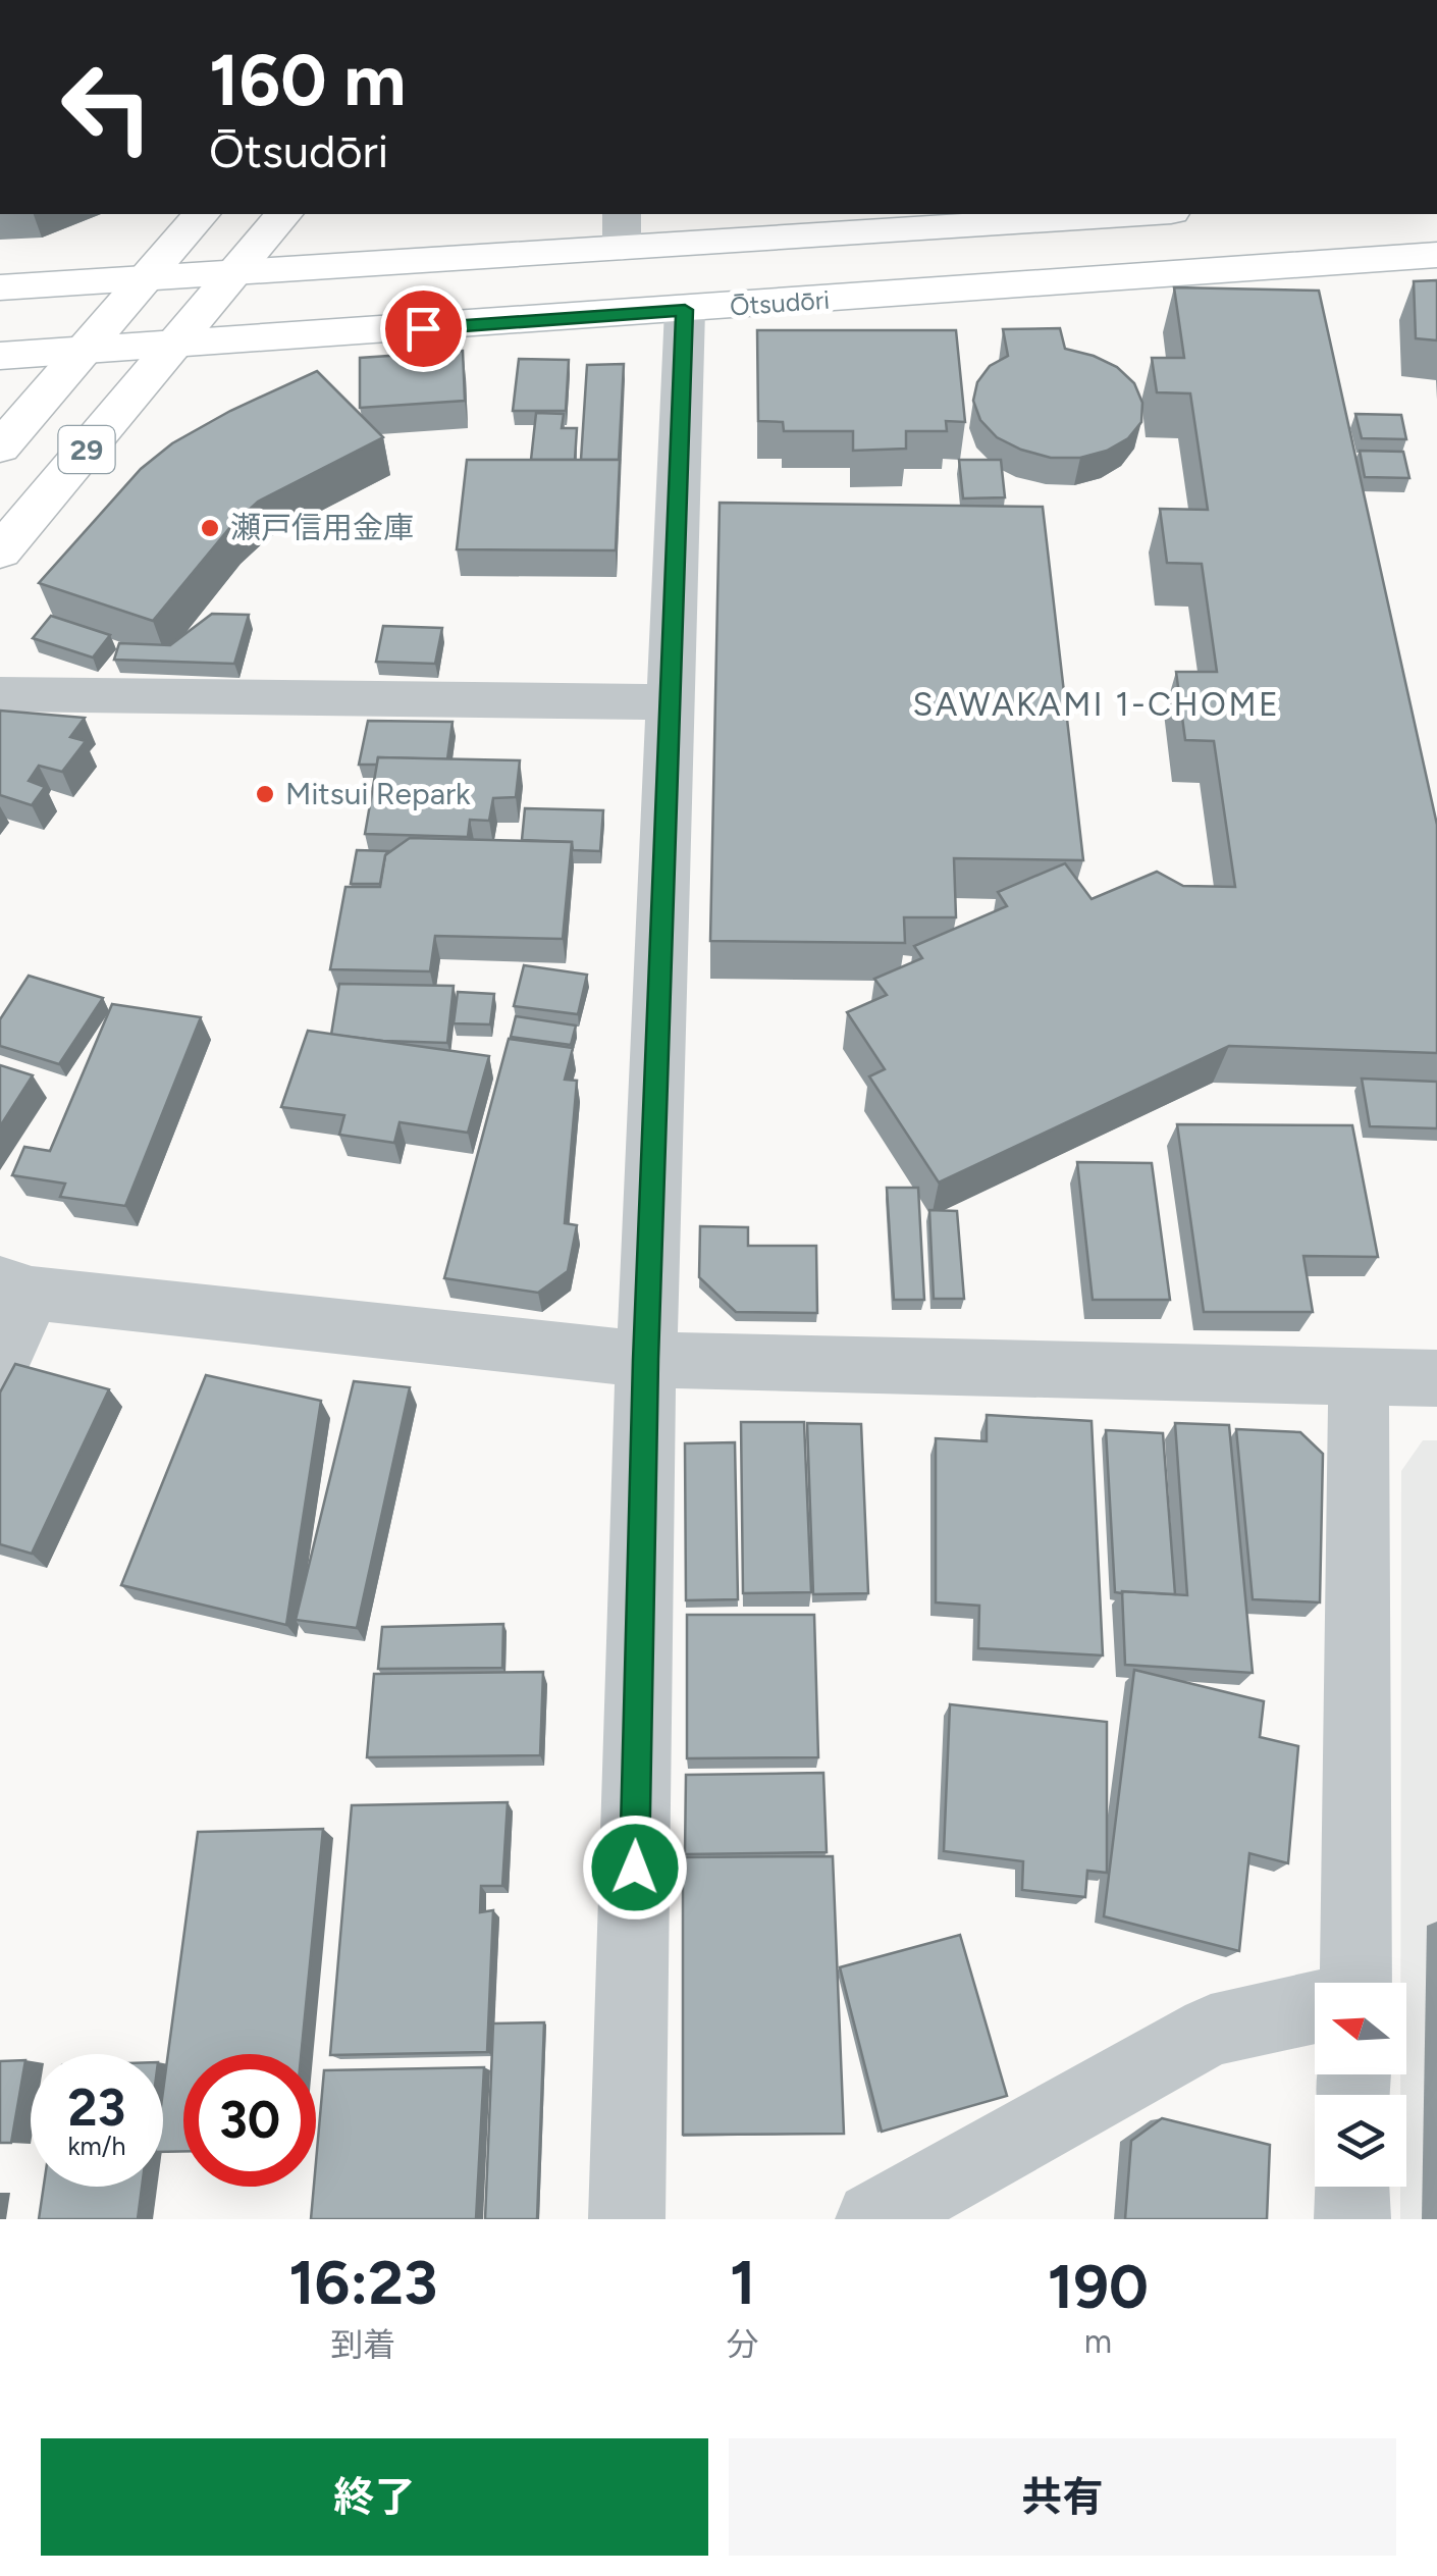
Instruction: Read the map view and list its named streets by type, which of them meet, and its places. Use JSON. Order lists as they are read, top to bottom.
{
  "streets": {
    "street": ["Ōtsudōri", "29"]
  },
  "crossings": [
    ["Ōtsudōri", "29"]
  ],
  "districts": ["SAWAKAMI 1-CHOME"],
  "places": ["瀬戸信用金庫", "Mitsui Repark"],
  "north": "left",
  "page": {
    "turn": ["160 m", "Ōtsudōri"],
    "speed": "23 km/h",
    "limit": "30",
    "eta": [
      "16:23",
      "到着",
      "1",
      "分",
      "190",
      "m"
    ],
    "buttons": ["終了", "共有"]
  }
}
